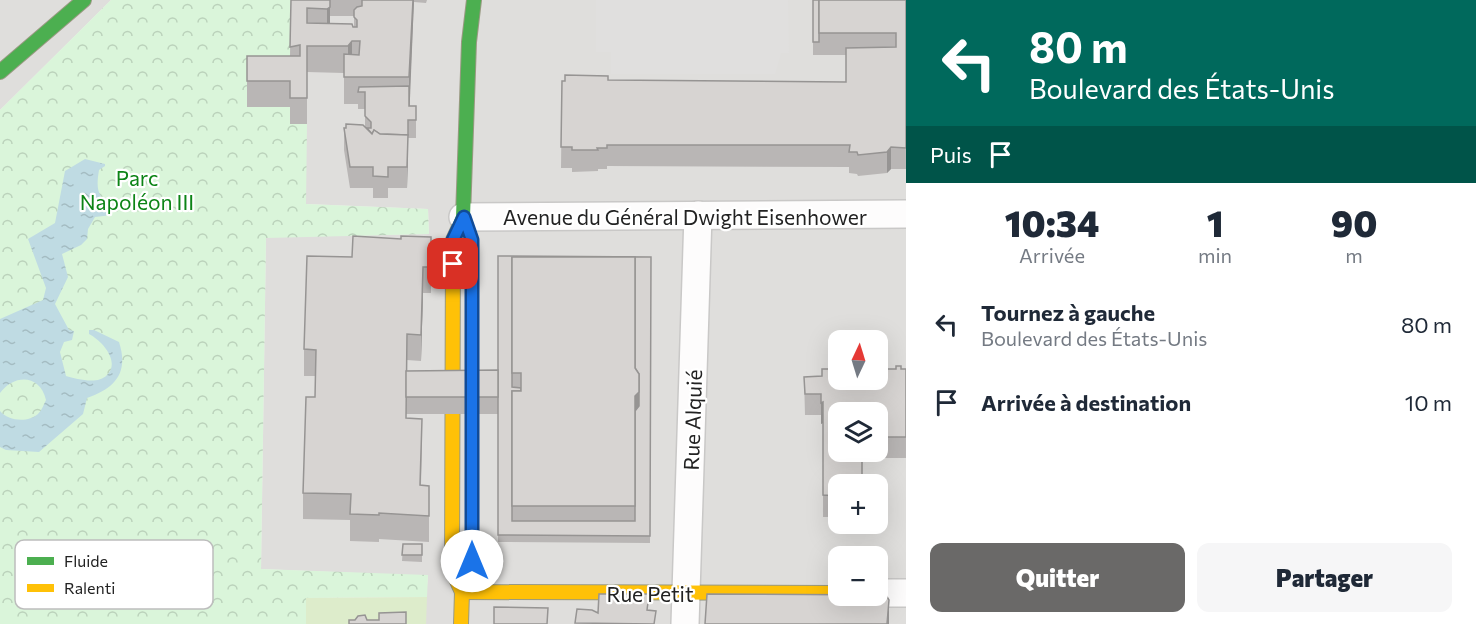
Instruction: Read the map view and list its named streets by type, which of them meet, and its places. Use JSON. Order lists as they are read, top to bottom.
{
  "streets": {
    "main road": ["Rue Petit"],
    "street": ["Avenue du Général Dwight Eisenhower", "Rue Alquié"]
  },
  "crossings": [
    ["Avenue du Général Dwight Eisenhower", "Rue Alquié"],
    ["Rue Alquié", "Rue Petit"]
  ],
  "parks": ["Parc Napoléon III"],
  "legend": ["Fluide", "Ralenti"],
  "north": "top",
  "page": {
    "turn": ["80 m", "Boulevard des États-Unis"],
    "then": "Puis",
    "eta": [
      "10:34",
      "Arrivée",
      "1",
      "min",
      "90",
      "m"
    ],
    "list": [
      {
        "name": "Tournez à gauche",
        "note": "Boulevard des États-Unis",
        "value": "80 m"
      },
      {
        "name": "Arrivée à destination",
        "value": "10 m"
      }
    ],
    "map_buttons": ["+", "−"],
    "buttons": ["Quitter", "Partager"]
  }
}
